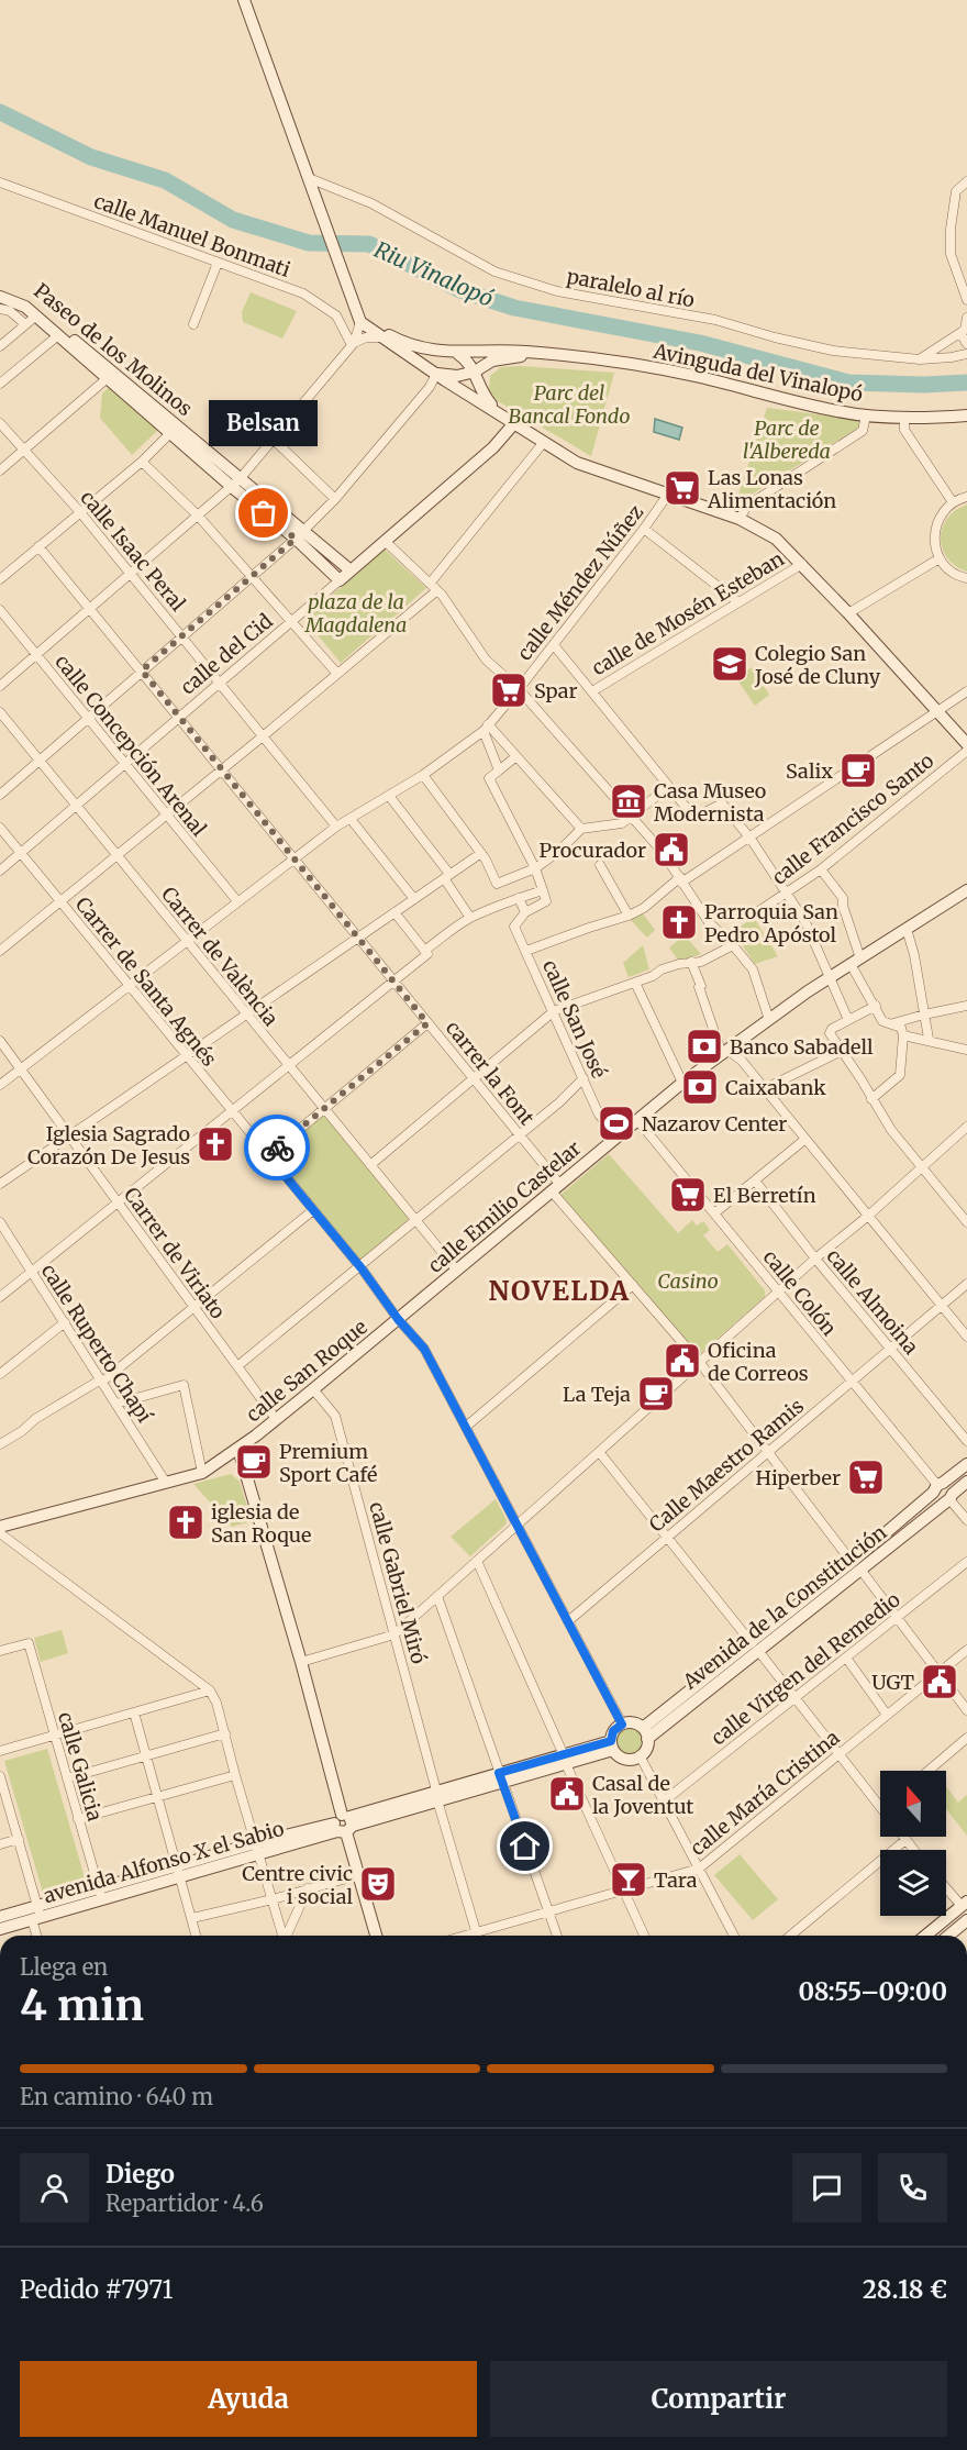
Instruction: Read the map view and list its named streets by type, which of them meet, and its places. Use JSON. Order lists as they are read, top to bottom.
{
  "streets": {
    "street": [
      "calle Manuel Bonmati",
      "paralelo al río",
      "Paseo de los Molinos",
      "Avinguda del Vinalopó",
      "calle Isaac Peral",
      "calle Méndez Núñez",
      "calle de Mosén Esteban",
      "calle del Cid",
      "calle Concepción Arenal",
      "calle Francisco Santo",
      "Carrer de València",
      "Carrer de Santa Agnés",
      "calle San José",
      "carrer la Font",
      "calle Emilio Castelar",
      "Carrer de Viriato",
      "calle Colón",
      "calle Almoina",
      "calle Ruperto Chapí",
      "calle San Roque",
      "Calle Maestro Ramis",
      "calle Gabriel Miró",
      "Avenida de la Constitución",
      "calle Virgen del Remedio",
      "calle Galicia",
      "calle María Cristina",
      "avenida Alfonso X el Sabio"
    ]
  },
  "crossings": [
    ["Paseo de los Molinos", "calle del Cid"],
    ["calle Isaac Peral", "calle Méndez Núñez"],
    ["calle Isaac Peral", "calle del Cid"],
    ["calle Méndez Núñez", "calle Concepción Arenal"],
    ["calle Méndez Núñez", "Carrer de València"],
    ["calle Méndez Núñez", "Carrer de Santa Agnés"],
    ["calle Méndez Núñez", "carrer la Font"],
    ["calle Méndez Núñez", "Carrer de Viriato"],
    ["calle del Cid", "calle Concepción Arenal"],
    ["calle del Cid", "Carrer de València"],
    ["calle del Cid", "Carrer de Santa Agnés"],
    ["calle del Cid", "carrer la Font"],
    ["Carrer de València", "calle Emilio Castelar"],
    ["Carrer de Santa Agnés", "calle Emilio Castelar"],
    ["Carrer de Santa Agnés", "calle San Roque"],
    ["Carrer de Santa Agnés", "Calle Maestro Ramis"],
    ["Carrer de Santa Agnés", "Avenida de la Constitución"],
    ["Carrer de Santa Agnés", "avenida Alfonso X el Sabio"],
    ["calle San José", "calle Emilio Castelar"],
    ["carrer la Font", "calle Emilio Castelar"],
    ["carrer la Font", "Calle Maestro Ramis"],
    ["carrer la Font", "Avenida de la Constitución"],
    ["calle Emilio Castelar", "calle Colón"],
    ["calle Emilio Castelar", "calle San Roque"],
    ["Carrer de Viriato", "calle San Roque"],
    ["calle Colón", "Calle Maestro Ramis"],
    ["calle Colón", "Avenida de la Constitución"],
    ["calle Almoina", "Calle Maestro Ramis"],
    ["calle Ruperto Chapí", "calle San Roque"],
    ["calle San Roque", "calle Gabriel Miró"],
    ["calle Gabriel Miró", "calle María Cristina"],
    ["calle Gabriel Miró", "avenida Alfonso X el Sabio"],
    ["Avenida de la Constitución", "avenida Alfonso X el Sabio"],
    ["calle Galicia", "avenida Alfonso X el Sabio"]
  ],
  "districts": ["NOVELDA"],
  "water": ["Riu Vinalopó"],
  "parks": [
    "Parc del Bancal Fondo",
    "Parc de l'Albereda",
    "plaza de la Magdalena",
    "Casino"
  ],
  "places": {
    "supermarket": [
      "Las Lonas Alimentación",
      "Spar",
      "El Berretín",
      "Hiperber"
    ],
    "other": ["Belsan"],
    "school or university": ["Colegio San José de Cluny"],
    "cafe": ["Salix", "La Teja", "Premium Sport Café"],
    "museum": ["Casa Museo Modernista"],
    "public building": [
      "Procurador",
      "Oficina de Correos",
      "UGT",
      "Casal de la Joventut"
    ],
    "church": ["Parroquia San Pedro Apóstol", "Iglesia Sagrado Corazón De Jesus", "iglesia de San Roque"],
    "bank": ["Banco Sabadell", "Caixabank"],
    "sports": ["Nazarov Center"],
    "bar": ["Tara"],
    "theatre": ["Centre civic i social"]
  },
  "north": "top",
  "page": {
    "bubble": "Belsan",
    "heading": ["4 min", "Llega en", "08:55–09:00"],
    "panel": [
      "Diego",
      "Repartidor · 4.6",
      "Pedido #7971",
      "28.18 €"
    ],
    "bar": "En camino · 640 m",
    "buttons": ["Ayuda", "Compartir"]
  }
}
